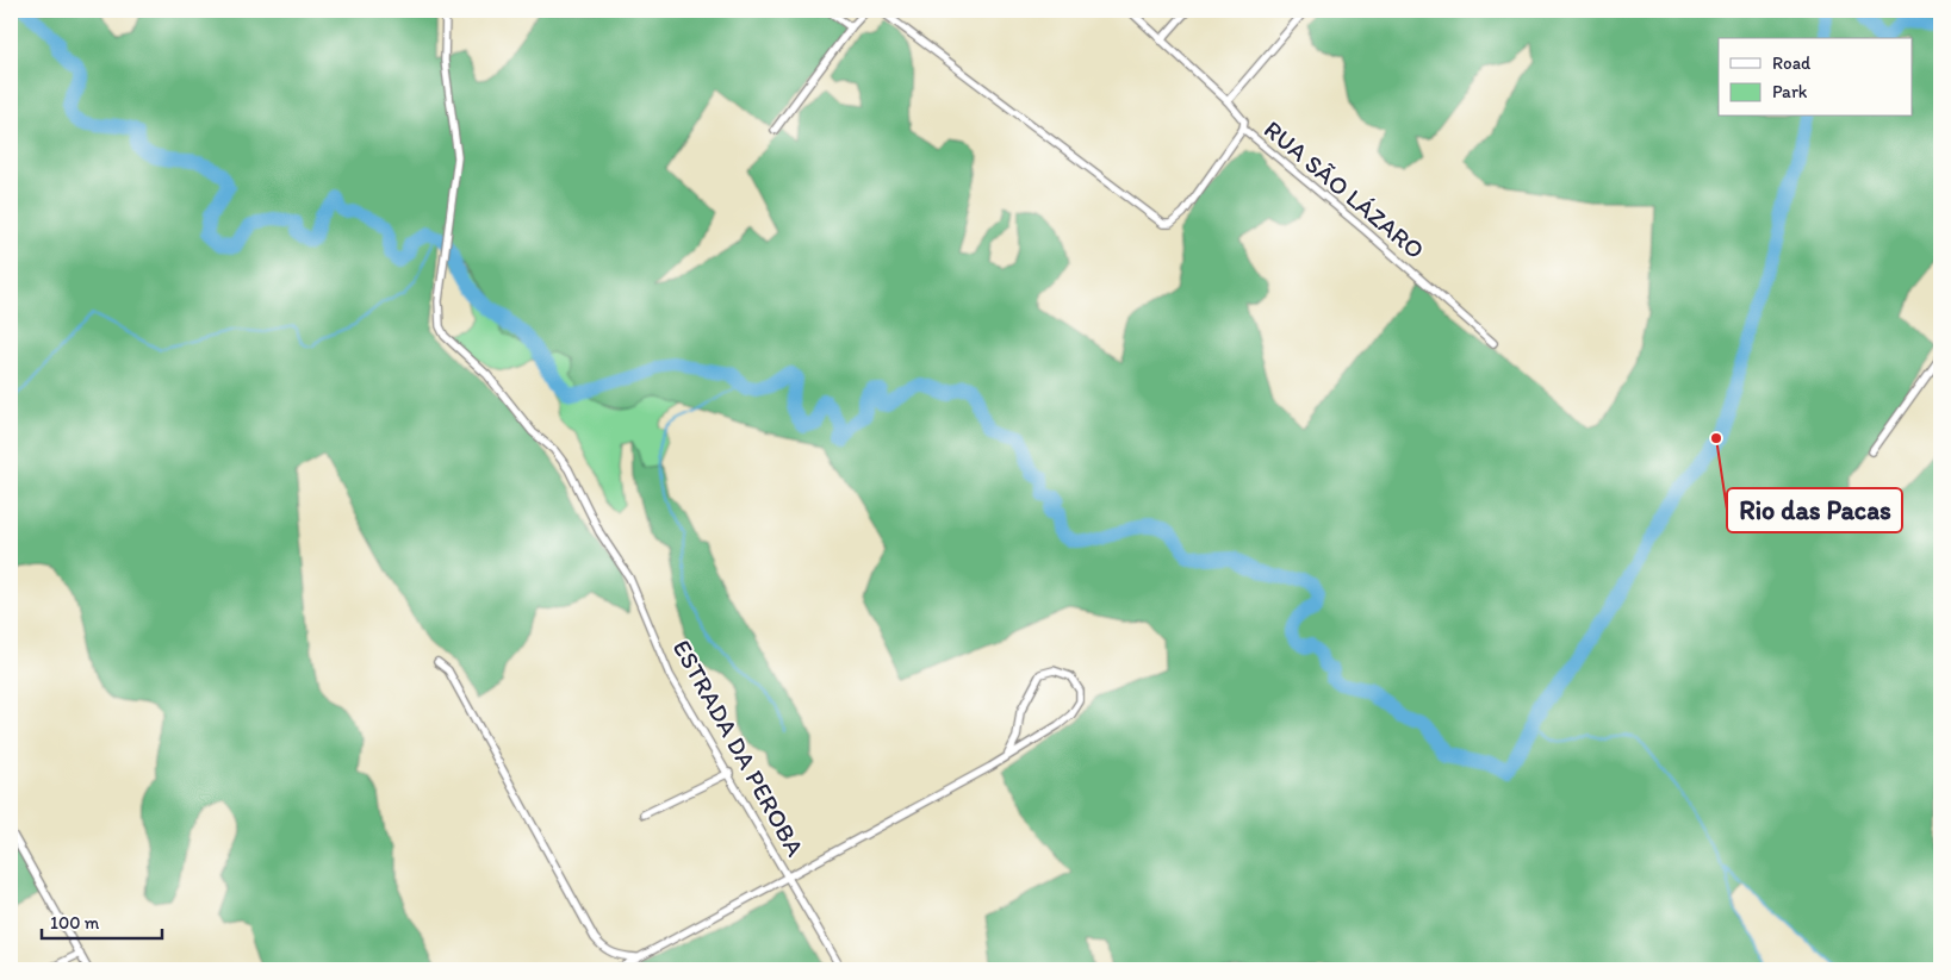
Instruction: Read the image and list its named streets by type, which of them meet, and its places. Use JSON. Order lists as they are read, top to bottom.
{
  "streets": {
    "street": ["RUA SÃO LÁZARO", "ESTRADA DA PEROBA"]
  },
  "places": ["Rio das Pacas"],
  "legend": ["Road", "Park"],
  "scale_bar": "100 m"
}
